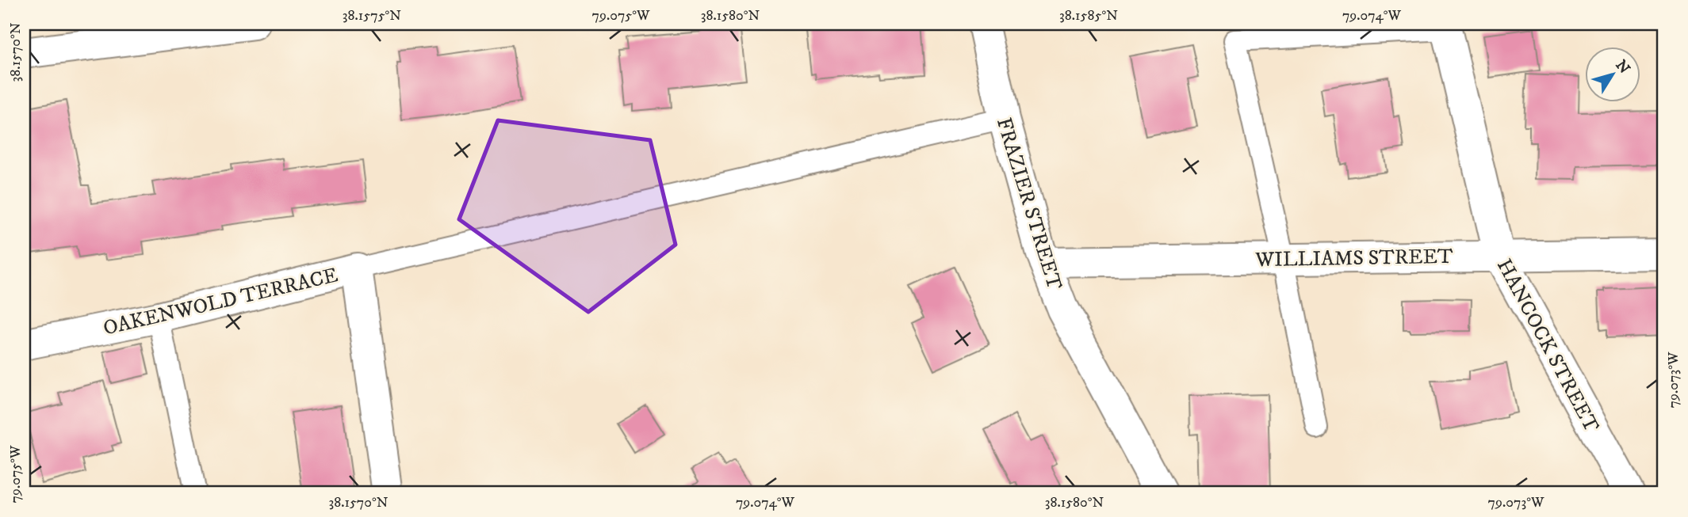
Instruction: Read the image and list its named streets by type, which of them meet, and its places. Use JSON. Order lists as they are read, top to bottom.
{
  "streets": {
    "street": [
      "FRAZIER STREET",
      "WILLIAMS STREET",
      "OAKENWOLD TERRACE",
      "HANCOCK STREET"
    ]
  },
  "crossings": [
    ["FRAZIER STREET", "WILLIAMS STREET"],
    ["WILLIAMS STREET", "HANCOCK STREET"]
  ],
  "north": "top right",
  "coordinates": [
    "38.1575°N",
    "79.075°W",
    "38.1580°N",
    "38.1585°N",
    "79.074°W",
    "38.1570°N",
    "79.073°W"
  ]
}
